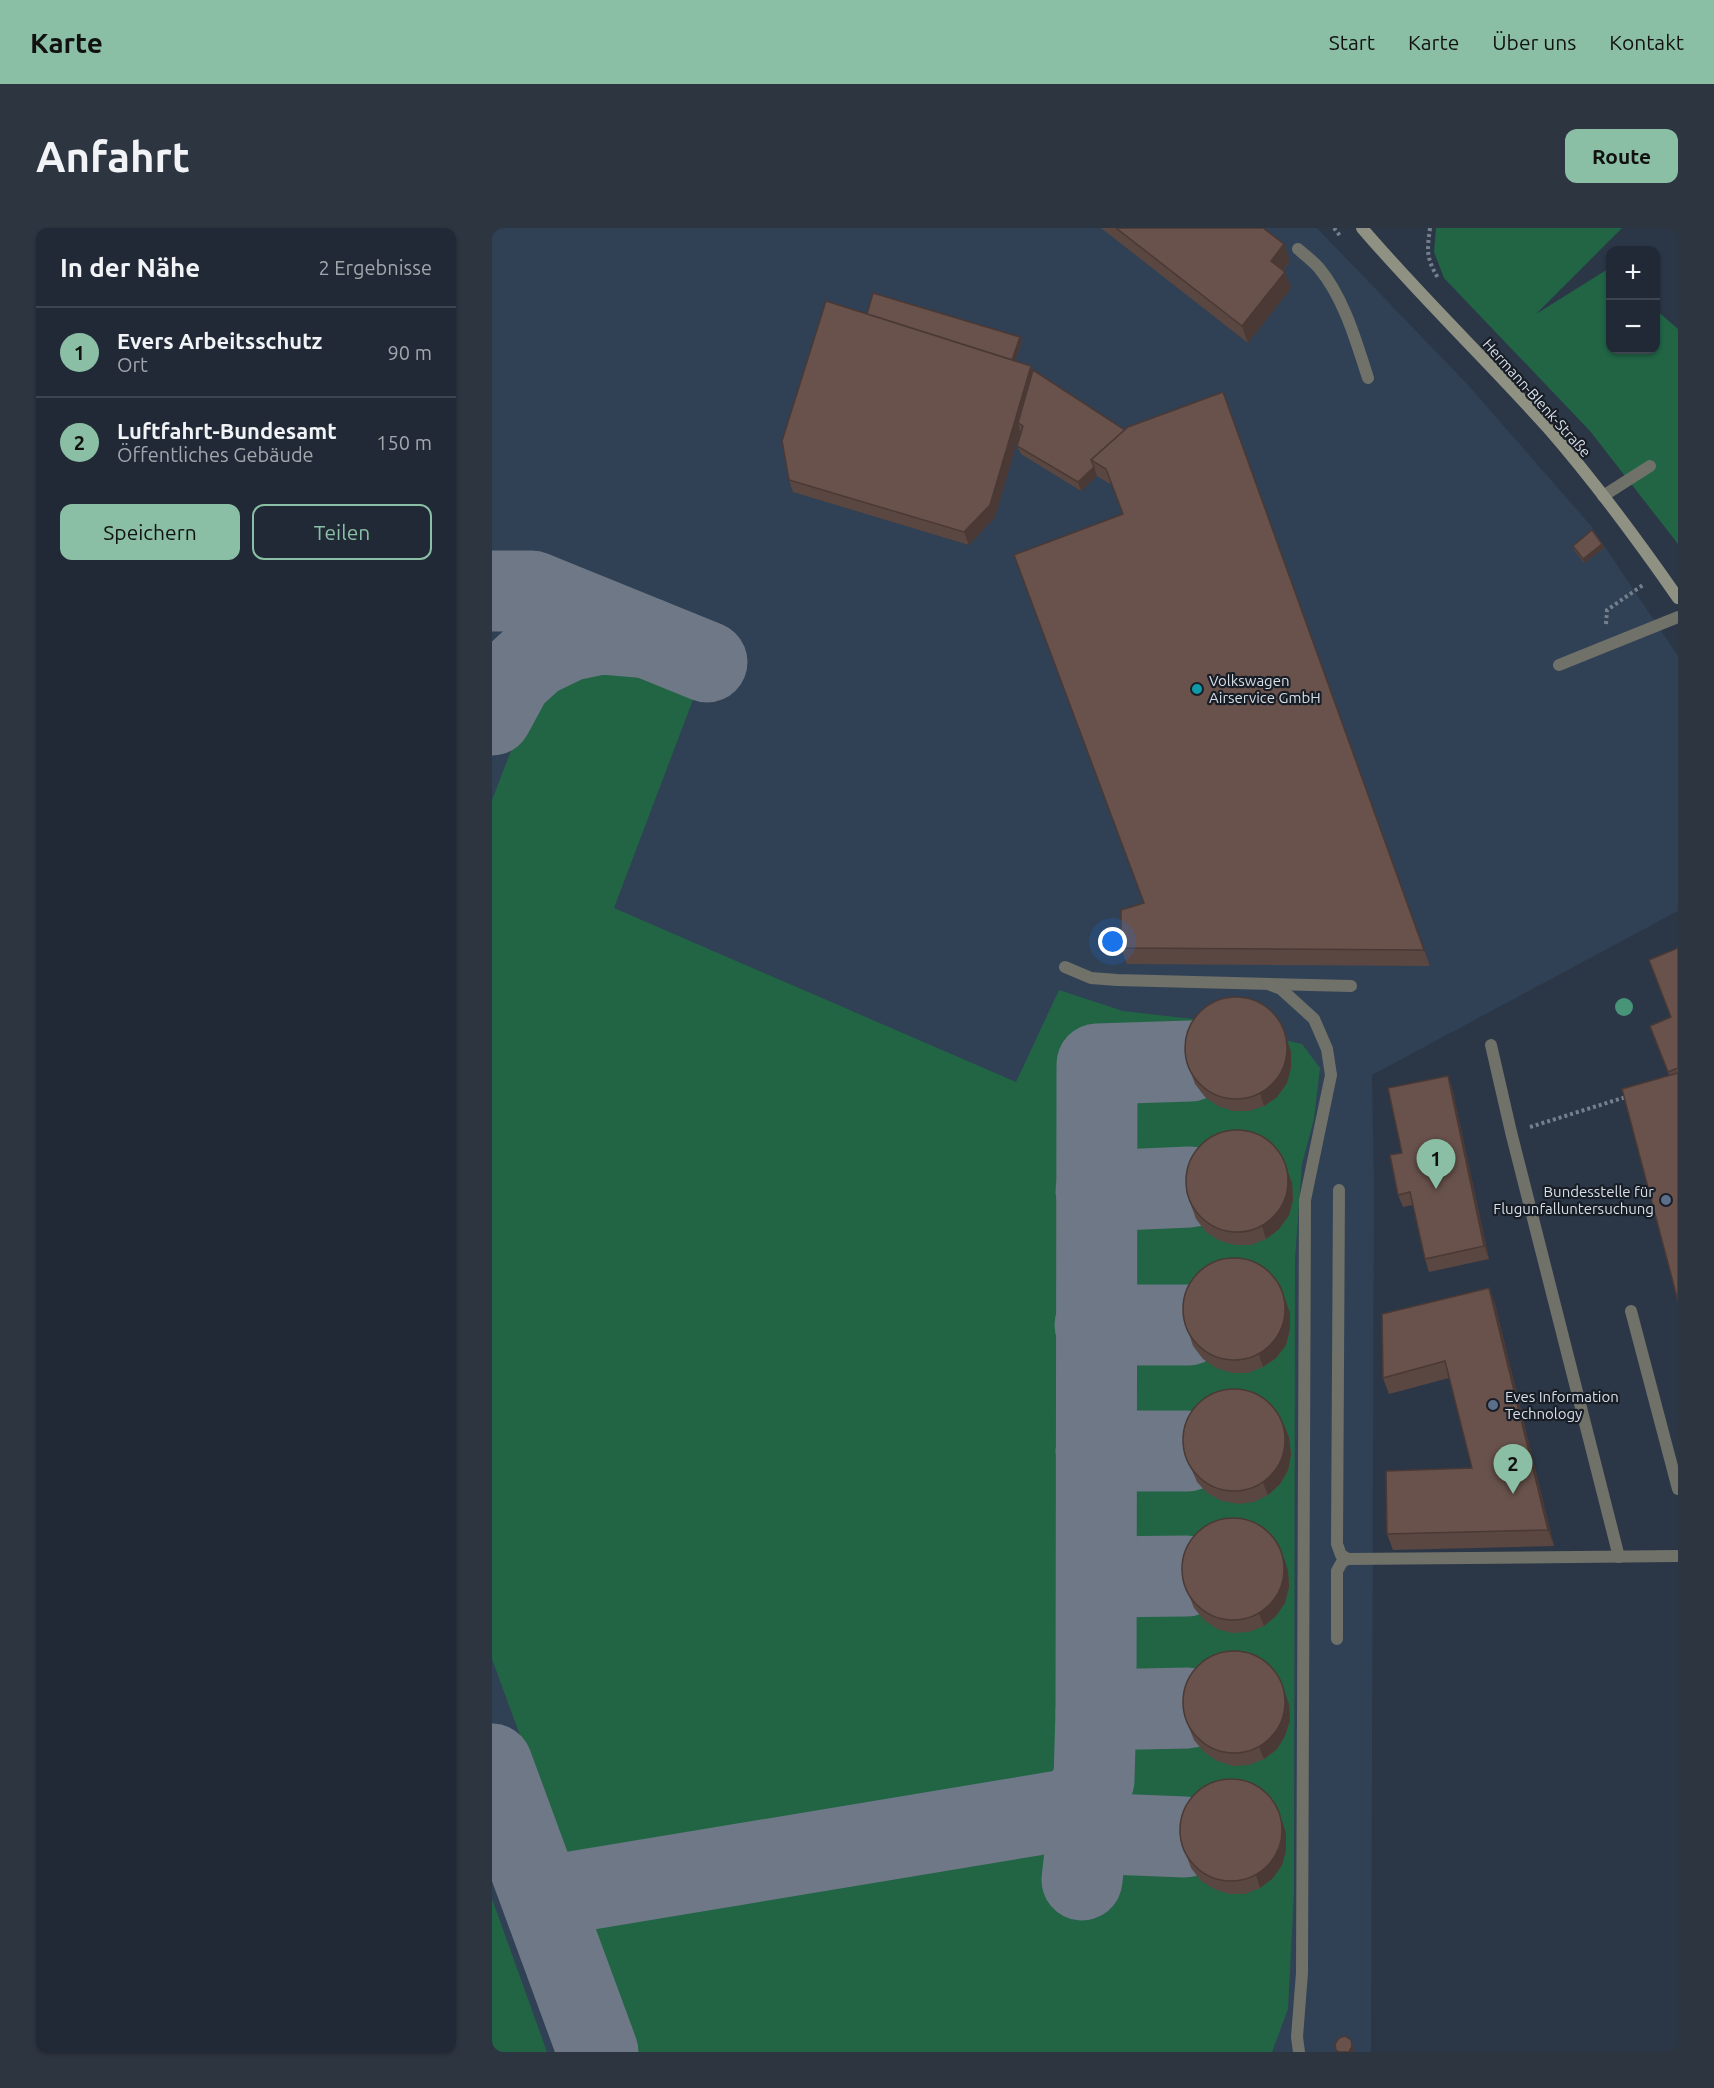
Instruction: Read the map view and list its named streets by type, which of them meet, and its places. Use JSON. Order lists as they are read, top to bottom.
{
  "streets": {
    "street": ["Hermann-Blenk-Straße"]
  },
  "places": ["Volkswagen Airservice GmbH", "Bundesstelle für Flugunfalluntersuchung", "Eves Information Technology"],
  "page": {
    "header": "Karte",
    "nav": [
      "Start",
      "Karte",
      "Über uns",
      "Kontakt"
    ],
    "buttons": [
      "Route",
      ["Speichern", "Teilen"]
    ],
    "title": "Anfahrt",
    "heading": ["In der Nähe", "2 Ergebnisse"],
    "map_buttons": ["+", "−"],
    "list": [
      {
        "mark": "1",
        "name": "Evers Arbeitsschutz",
        "note": "Ort",
        "value": "90 m"
      },
      {
        "mark": "2",
        "name": "Luftfahrt-Bundesamt",
        "note": "Öffentliches Gebäude",
        "value": "150 m"
      }
    ],
    "pins": ["1", "2"]
  }
}
